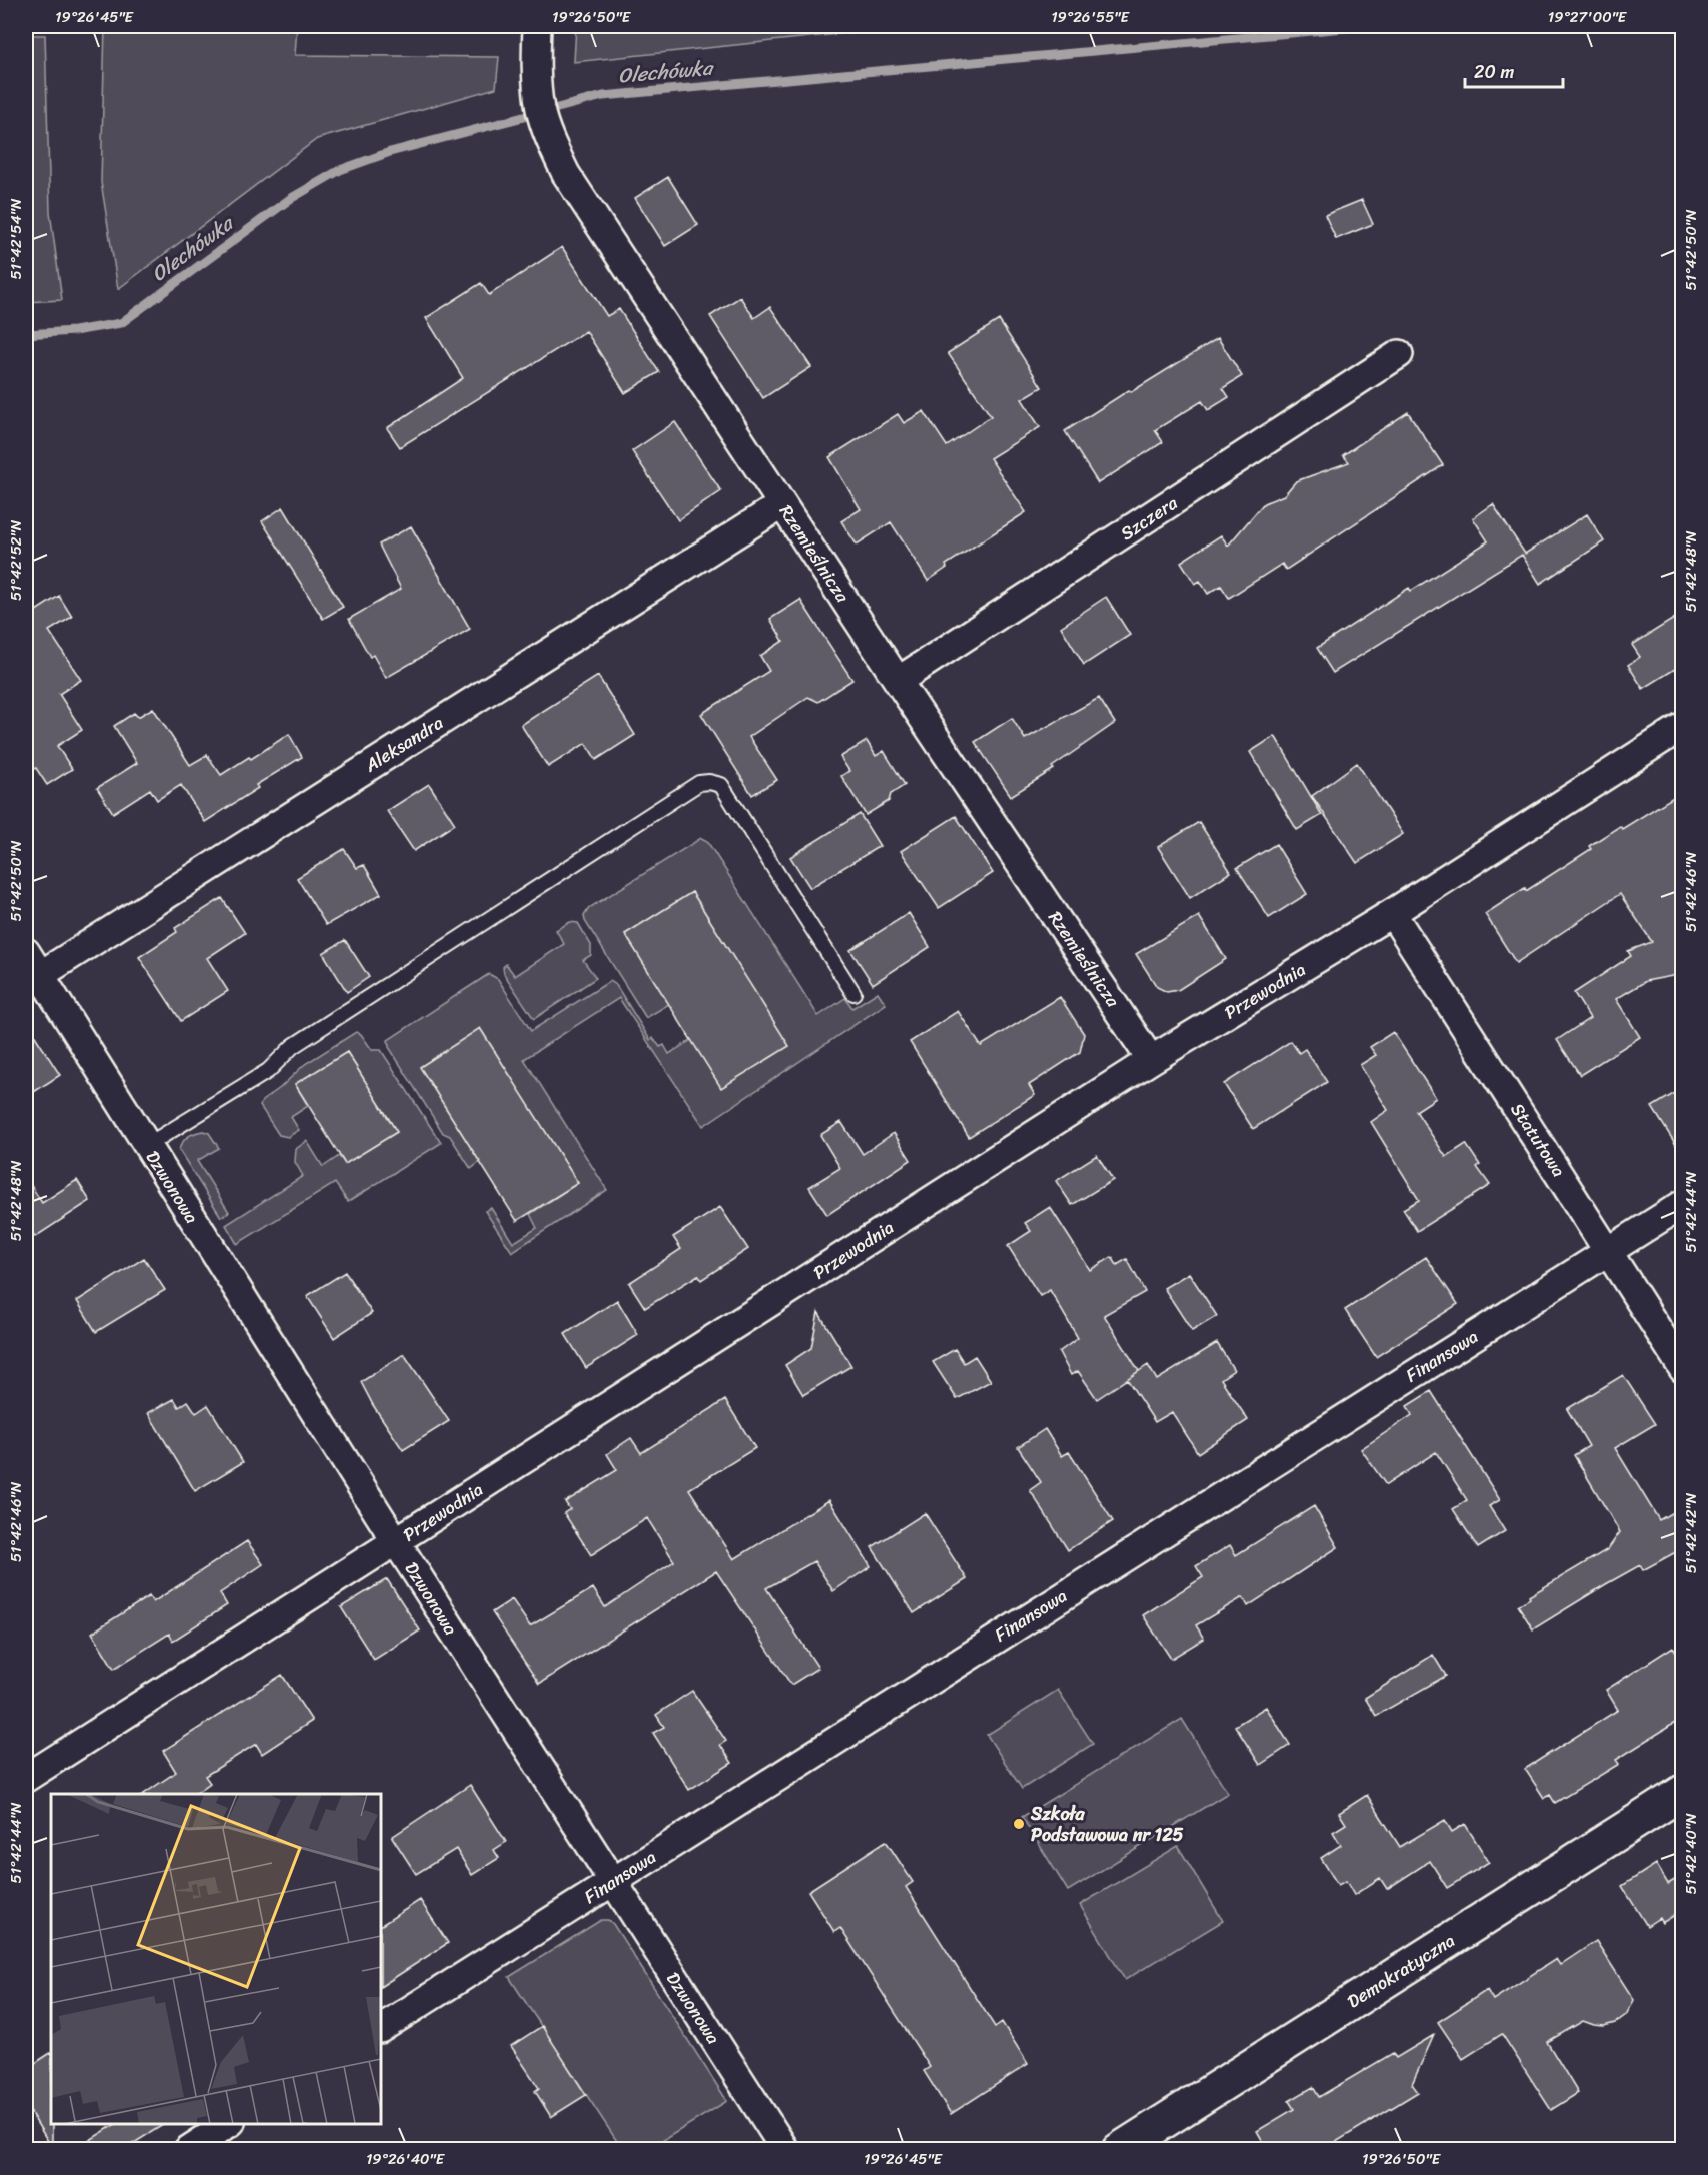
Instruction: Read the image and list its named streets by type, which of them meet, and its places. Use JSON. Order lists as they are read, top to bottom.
{
  "streets": {
    "street": [
      "Szczera",
      "Rzemieślnicza",
      "Aleksandra",
      "Przewodnia",
      "Statutowa",
      "Dzwonowa",
      "Finansowa",
      "Demokratyczna"
    ]
  },
  "crossings": [
    ["Szczera", "Rzemieślnicza"],
    ["Rzemieślnicza", "Aleksandra"],
    ["Rzemieślnicza", "Przewodnia"],
    ["Aleksandra", "Dzwonowa"],
    ["Przewodnia", "Statutowa"],
    ["Przewodnia", "Dzwonowa"],
    ["Statutowa", "Finansowa"],
    ["Dzwonowa", "Finansowa"]
  ],
  "water": ["Olechówka"],
  "places": ["Szkoła Podstawowa nr 125"],
  "scale_bar": "20 m",
  "coordinates": [
    "19°26'45\"E",
    "19°26'50\"E",
    "19°26'55\"E",
    "19°27'00\"E",
    "51°42'54\"N",
    "51°42'50\"N",
    "51°42'52\"N",
    "51°42'48\"N",
    "51°42'46\"N",
    "51°42'44\"N",
    "51°42'42\"N",
    "51°42'40\"N",
    "19°26'40\"E"
  ]
}
